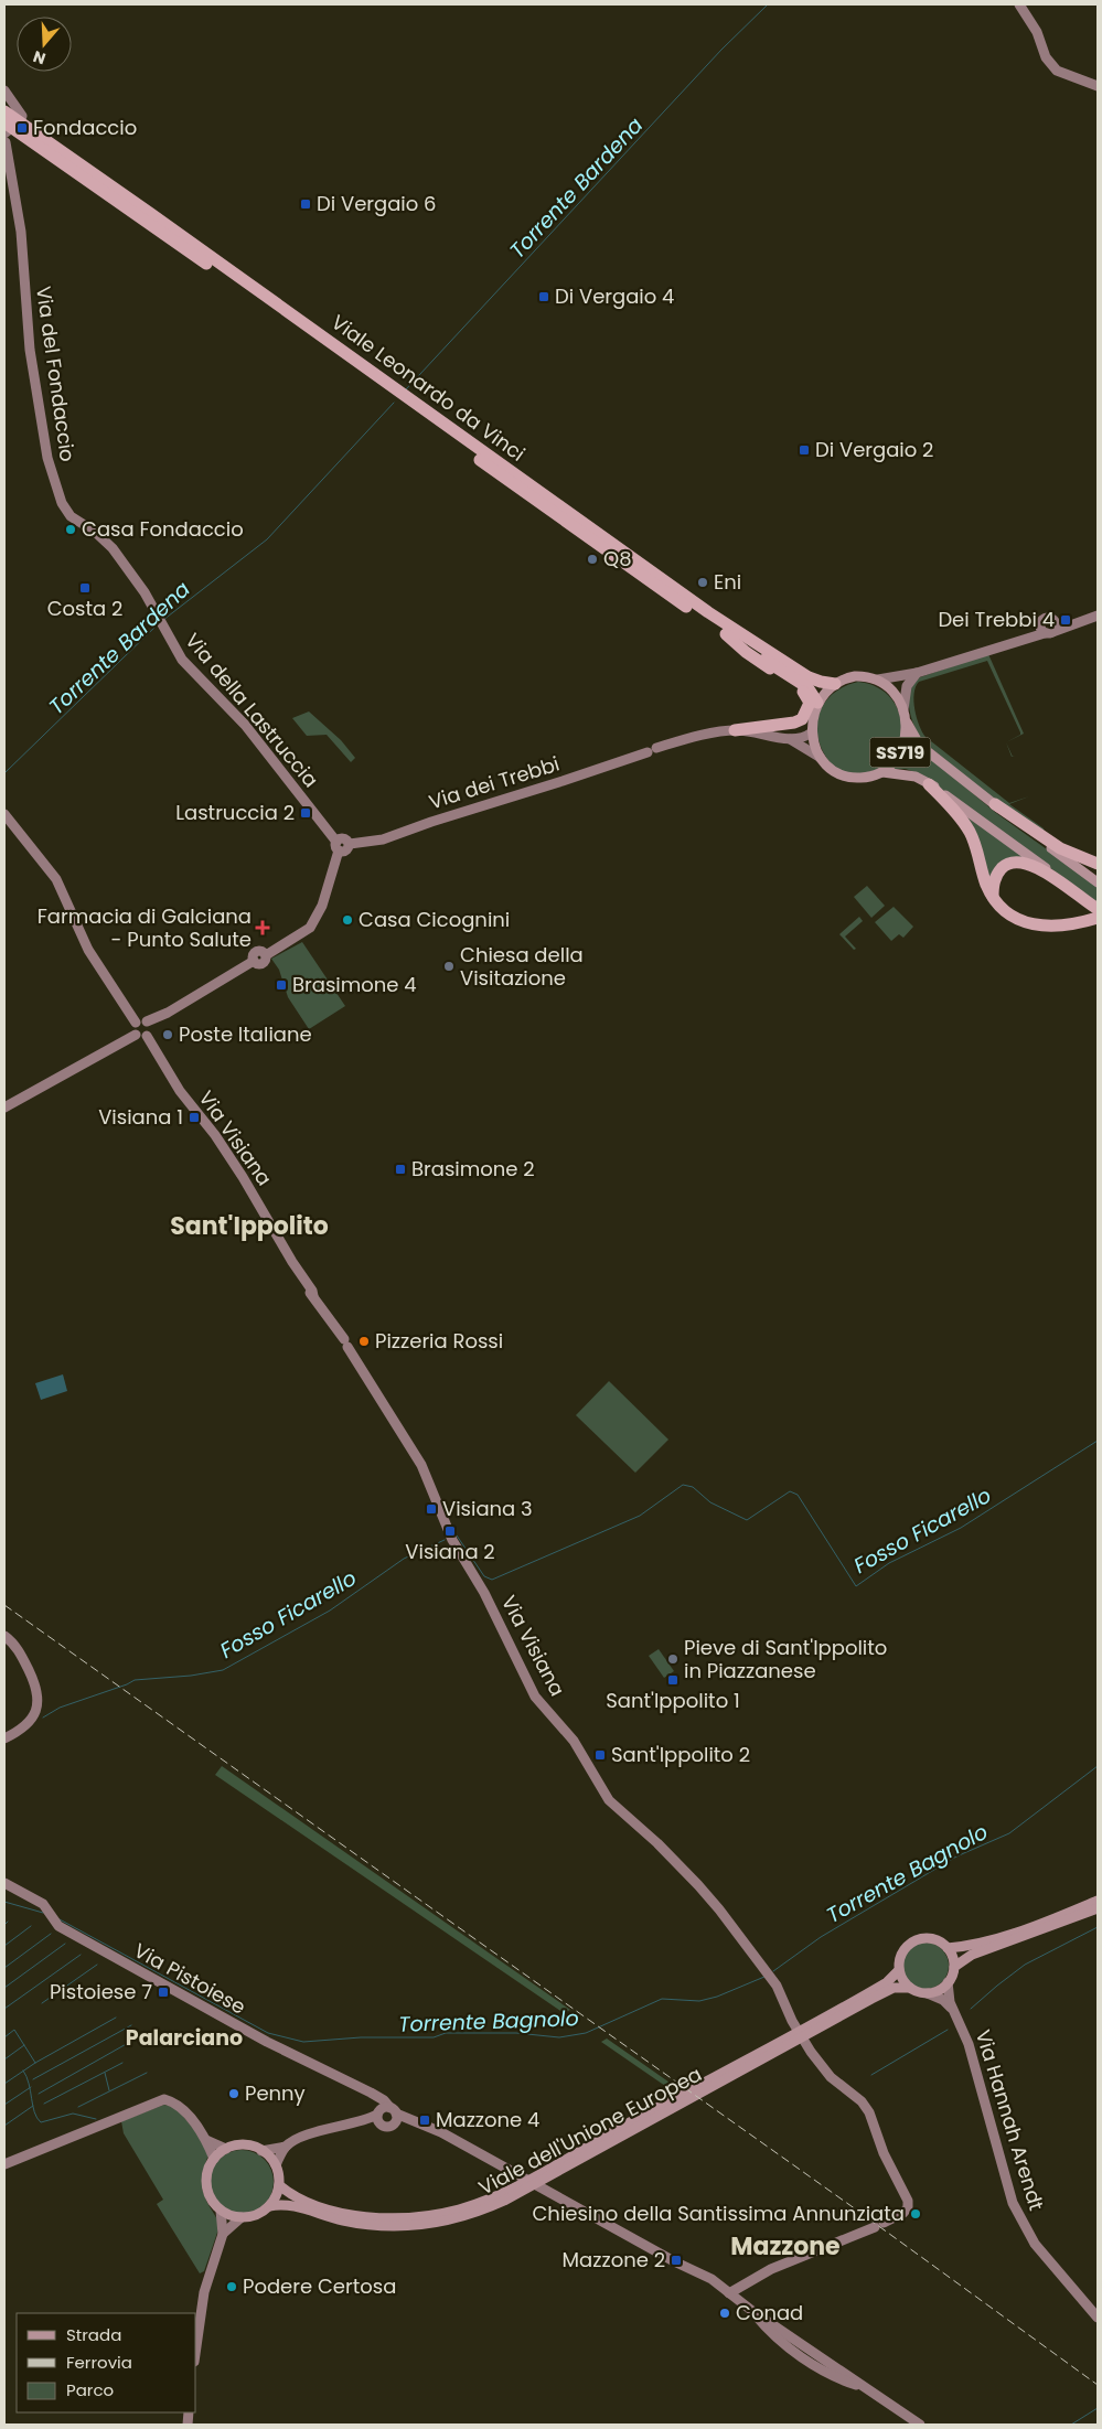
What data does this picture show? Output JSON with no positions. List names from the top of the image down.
{
  "streets": {
    "highway": ["Viale Leonardo da Vinci"],
    "main road": ["SS719", "Viale dell'Unione Europea"],
    "street": [
      "Via del Fondaccio",
      "Via della Lastruccia",
      "Via dei Trebbi",
      "Via Visiana",
      "Via Pistoiese",
      "Via Hannah Arendt"
    ]
  },
  "crossings": [
    ["Via del Fondaccio", "Viale Leonardo da Vinci"],
    ["Via del Fondaccio", "Via della Lastruccia"],
    ["Viale Leonardo da Vinci", "SS719"],
    ["Via della Lastruccia", "Via dei Trebbi"]
  ],
  "districts": ["Sant'Ippolito", "Palarciano", "Mazzone"],
  "water": ["Torrente Bardena", "Fosso Ficarello", "Torrente Bagnolo"],
  "places": {
    "transit": [
      "Fondaccio",
      "Di Vergaio 6",
      "Di Vergaio 4",
      "Di Vergaio 2",
      "Costa 2",
      "Dei Trebbi 4",
      "Lastruccia 2",
      "Brasimone 4",
      "Visiana 1",
      "Brasimone 2",
      "Visiana 3",
      "Visiana 2",
      "Sant'Ippolito 1",
      "Sant'Ippolito 2",
      "Pistoiese 7",
      "Mazzone 4",
      "Mazzone 2"
    ],
    "other": [
      "Casa Fondaccio",
      "Q8",
      "Eni",
      "Casa Cicognini",
      "Chiesa della Visitazione",
      "Poste Italiane",
      "Pizzeria Rossi",
      "Pieve di Sant'Ippolito in Piazzanese",
      "Penny",
      "Chiesino della Santissima Annunziata",
      "Podere Certosa",
      "Conad"
    ],
    "health": ["Farmacia di Galciana - Punto Salute"]
  },
  "legend": ["Strada", "Ferrovia", "Parco"],
  "north": "bottom"
}
